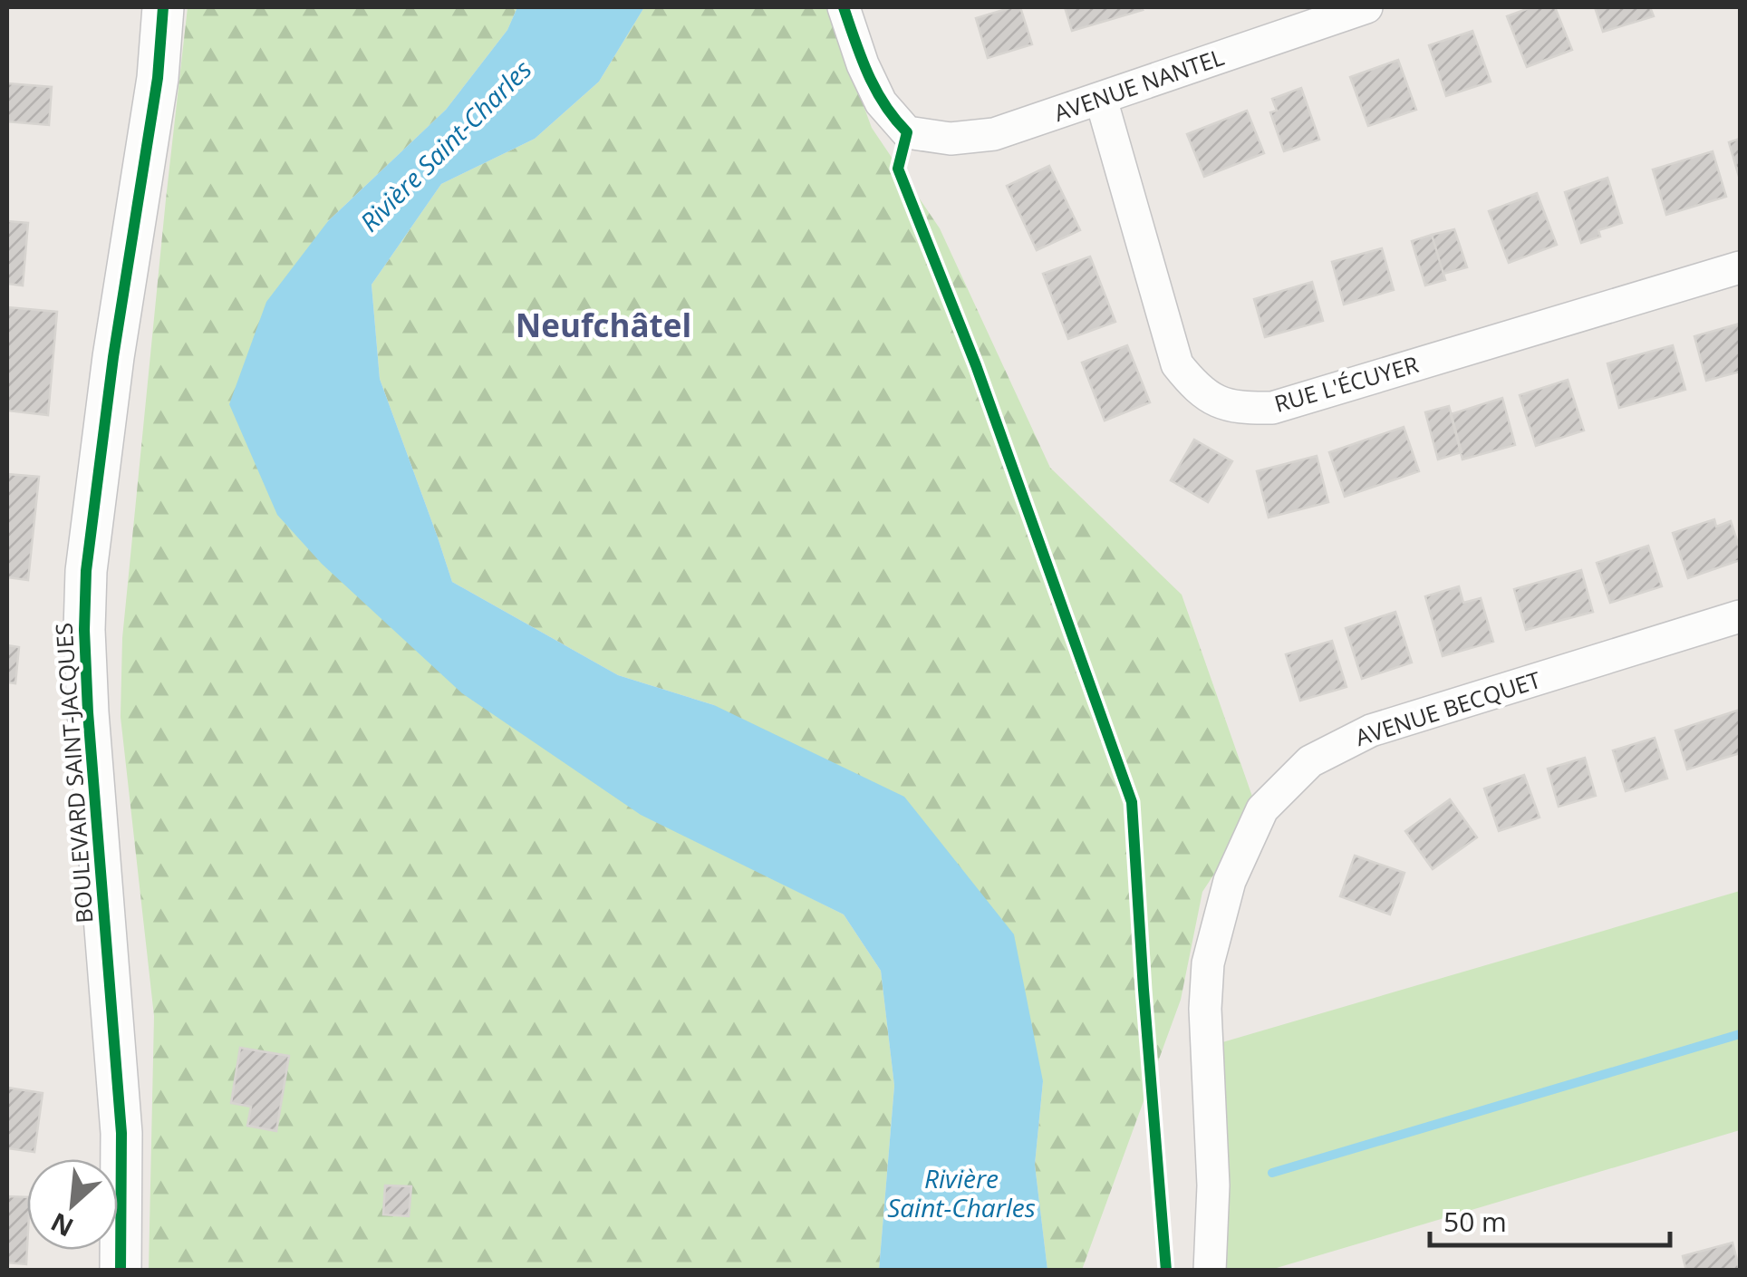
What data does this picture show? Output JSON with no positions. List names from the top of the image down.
{
  "streets": {
    "street": [
      "AVENUE NANTEL",
      "RUE L'ÉCUYER",
      "AVENUE BECQUET",
      "BOULEVARD SAINT-JACQUES"
    ]
  },
  "crossings": [
    ["AVENUE NANTEL", "RUE L'ÉCUYER"]
  ],
  "districts": ["Neufchâtel"],
  "water": ["Rivière Saint-Charles"],
  "scale_bar": "50 m",
  "north": "bottom left"
}
